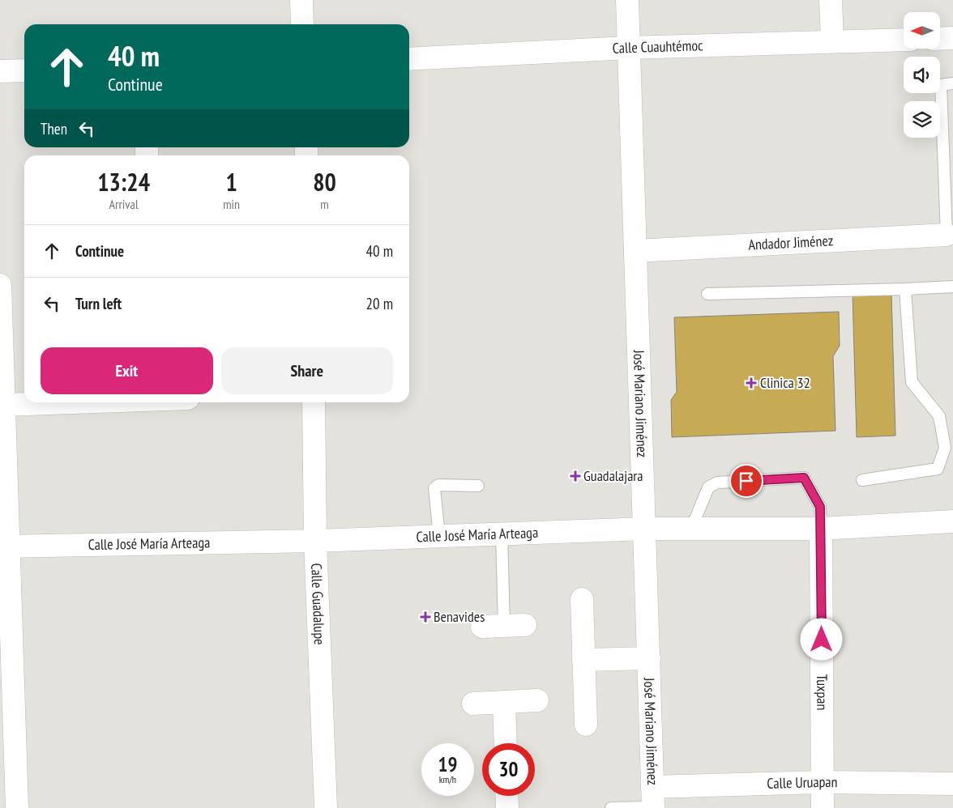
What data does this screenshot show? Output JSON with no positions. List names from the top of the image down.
{
  "streets": {
    "street": [
      "Calle Cuauhtémoc",
      "Andador Jiménez",
      "José Mariano Jiménez",
      "Calle José María Arteaga",
      "Calle Guadalupe",
      "Tuxpan",
      "Calle Uruapan"
    ]
  },
  "crossings": [
    ["Calle Cuauhtémoc", "José Mariano Jiménez"],
    ["Andador Jiménez", "José Mariano Jiménez"],
    ["José Mariano Jiménez", "Calle José María Arteaga"],
    ["José Mariano Jiménez", "Calle Uruapan"],
    ["Calle José María Arteaga", "Calle Guadalupe"],
    ["Calle José María Arteaga", "Tuxpan"],
    ["Tuxpan", "Calle Uruapan"]
  ],
  "places": {
    "health": ["Clinica 32", "Guadalajara", "Benavides"]
  },
  "north": "left",
  "page": {
    "turn": ["40 m", "Continue"],
    "then": "Then",
    "eta": [
      "13:24",
      "Arrival",
      "1",
      "min",
      "80",
      "m"
    ],
    "list": [
      {
        "name": "Continue",
        "value": "40 m"
      },
      {
        "name": "Turn left",
        "value": "20 m"
      }
    ],
    "buttons": ["Exit", "Share"],
    "speed": "19 km/h",
    "limit": "30"
  }
}
